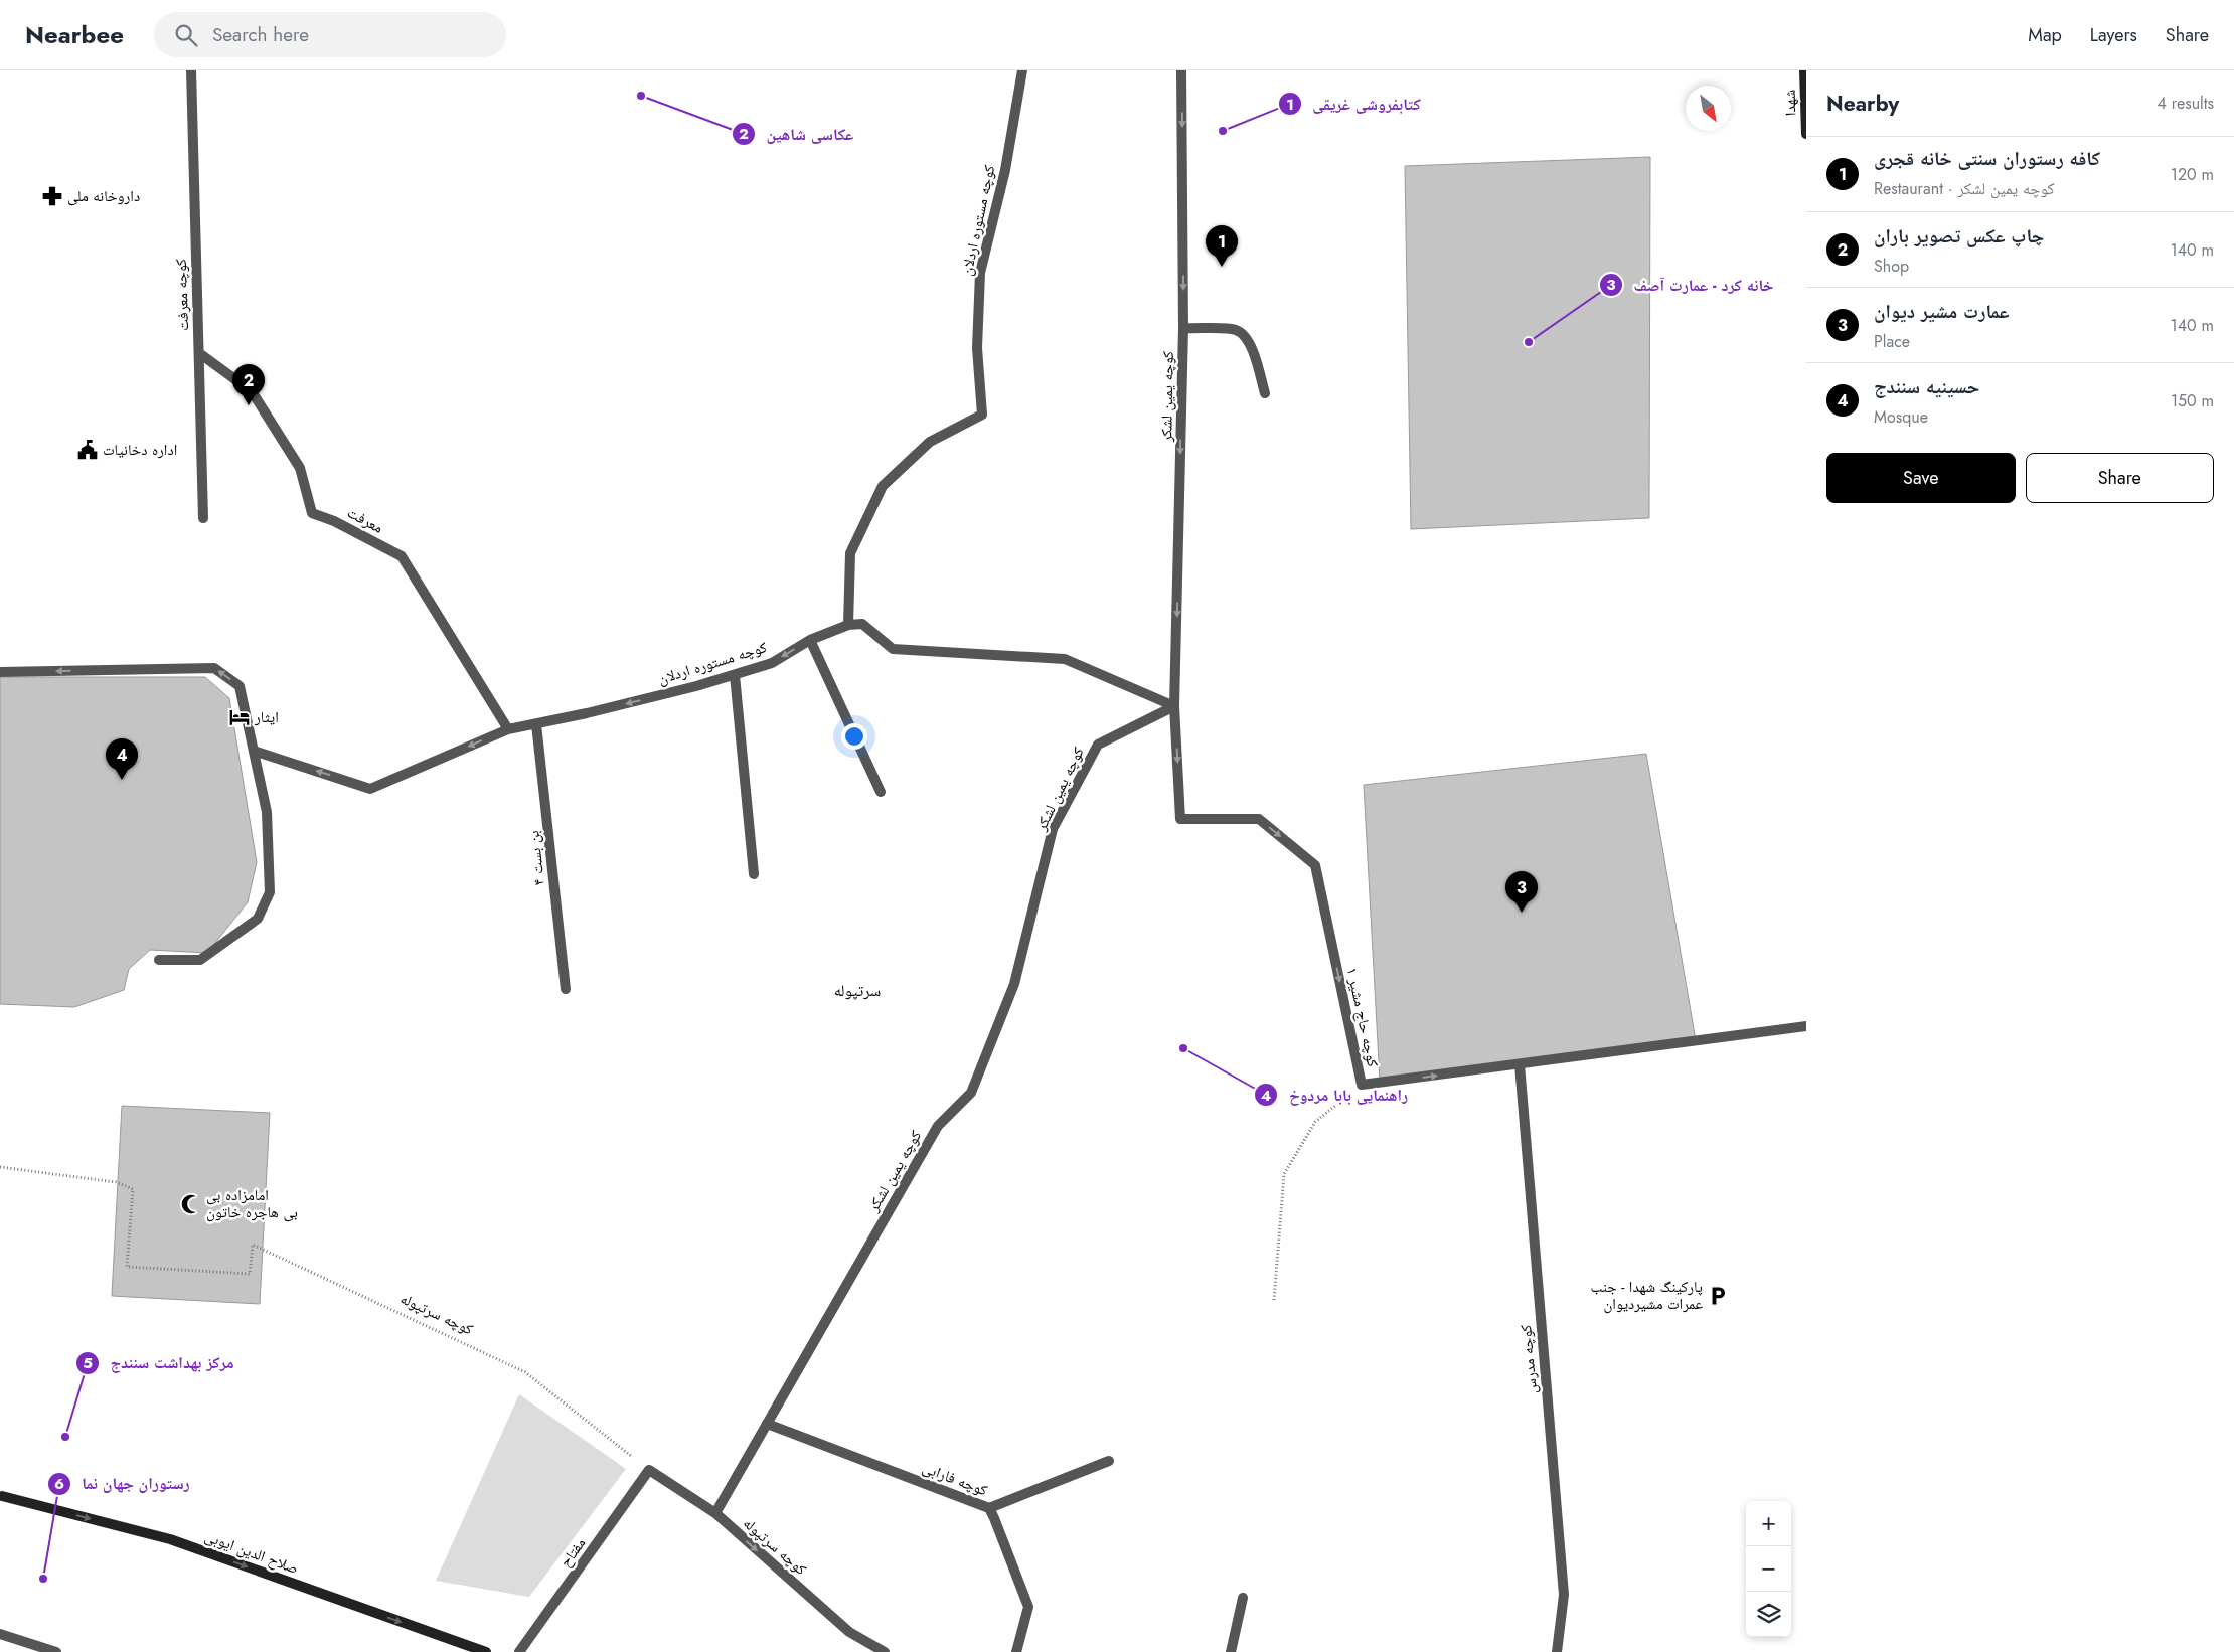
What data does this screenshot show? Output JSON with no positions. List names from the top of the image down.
{
  "streets": {
    "main road": ["شهدا", "صلاح الدین ایوبی"],
    "street": [
      "کوچه مستوره اردلان",
      "کوچه معرفت",
      "کوچه یمین لشکر",
      "معرفت",
      "بن بست ۴",
      "کوچه حاج مشیر ۱",
      "کوچه سرتپوله",
      "کوچه مدرس",
      "کوچه فارابی",
      "مفتاح"
    ]
  },
  "crossings": [
    ["کوچه مستوره اردلان", "معرفت"],
    ["کوچه مستوره اردلان", "بن بست ۴"],
    ["کوچه معرفت", "معرفت"],
    ["کوچه یمین لشکر", "کوچه حاج مشیر ۱"],
    ["کوچه یمین لشکر", "کوچه سرتپوله"],
    ["کوچه یمین لشکر", "کوچه فارابی"],
    ["کوچه حاج مشیر ۱", "کوچه مدرس"],
    ["کوچه سرتپوله", "مفتاح"]
  ],
  "one_way": ["کوچه مستوره اردلان", "کوچه یمین لشکر", "صلاح الدین ایوبی"],
  "districts": ["سرتپوله"],
  "places": {
    "other": [
      "عکاسی شاهین",
      "کتابفروشی غریقی",
      "خانه کرد - عمارت آصف",
      "راهنمایی بابا مردوخ",
      "مرکز بهداشت سنندج",
      "رستوران جهان نما"
    ],
    "pharmacy": ["داروخانه ملی"],
    "public building": ["اداره دخانیات"],
    "hotel": ["ایثار"],
    "mosque": ["امامزاده بی بی هاجره خاتون"],
    "parking": ["پارکینگ شهدا - جنب عمرات مشیردیوان"]
  },
  "north": "bottom right",
  "page": {
    "header": "Nearbee",
    "search": "Search here",
    "nav": ["Map", "Layers", "Share"],
    "heading": ["Nearby", "4 results"],
    "list": [
      {
        "mark": "1",
        "name": "کافه رستوران سنتی خانه قجری",
        "note": "Restaurant · کوچه یمین لشکر",
        "value": "120 m"
      },
      {
        "mark": "2",
        "name": "چاپ عکس تصویر باران",
        "note": "Shop",
        "value": "140 m"
      },
      {
        "mark": "3",
        "name": "عمارت مشیر دیوان",
        "note": "Place",
        "value": "140 m"
      },
      {
        "mark": "4",
        "name": "حسینیه سنندج",
        "note": "Mosque",
        "value": "150 m"
      }
    ],
    "pins": [
      "1",
      "2",
      "4",
      "3"
    ],
    "buttons": ["Save", "Share"],
    "map_buttons": ["+", "−"]
  }
}
